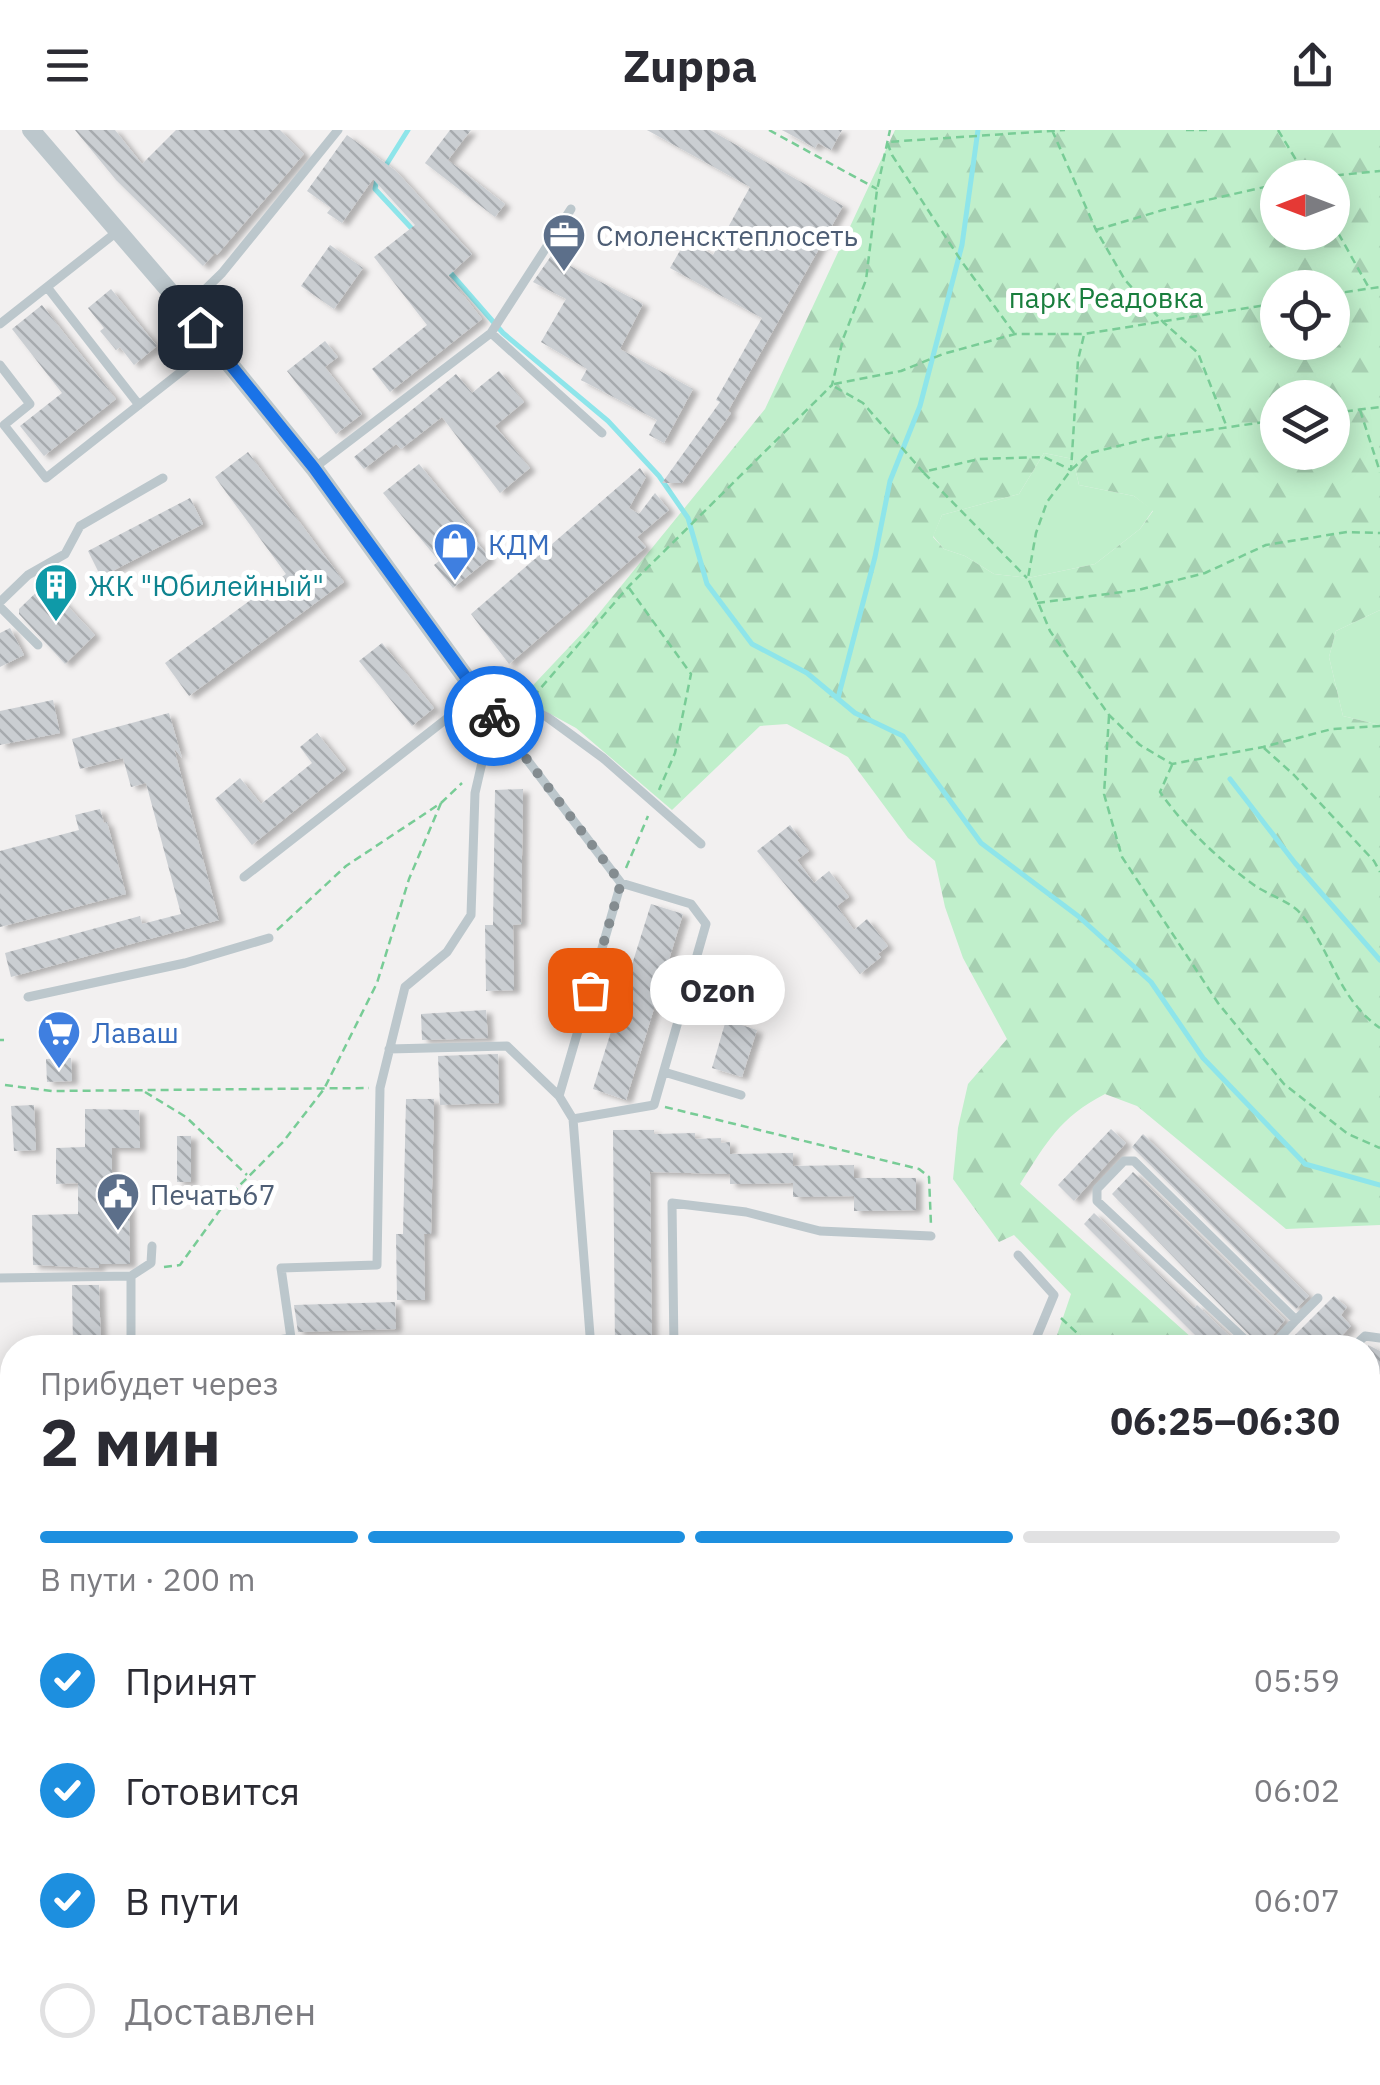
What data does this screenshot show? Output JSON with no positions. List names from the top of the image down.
{
  "parks": ["парк Реадовка"],
  "places": {
    "office": ["Смоленсктеплосеть"],
    "shop": ["КДМ"],
    "building": ["ЖК \"Юбилейный\""],
    "other": ["Ozon"],
    "supermarket": ["Лаваш"],
    "public building": ["Печать67"]
  },
  "north": "left",
  "page": {
    "header": "Zuppa",
    "bubble": "Ozon",
    "heading": ["2 мин", "Прибудет через", "06:25–06:30"],
    "bar": "В пути · 200 m",
    "list": [
      ["Принят", "05:59"],
      ["Готовится", "06:02"],
      ["В пути", "06:07"],
      "Доставлен"
    ]
  }
}
